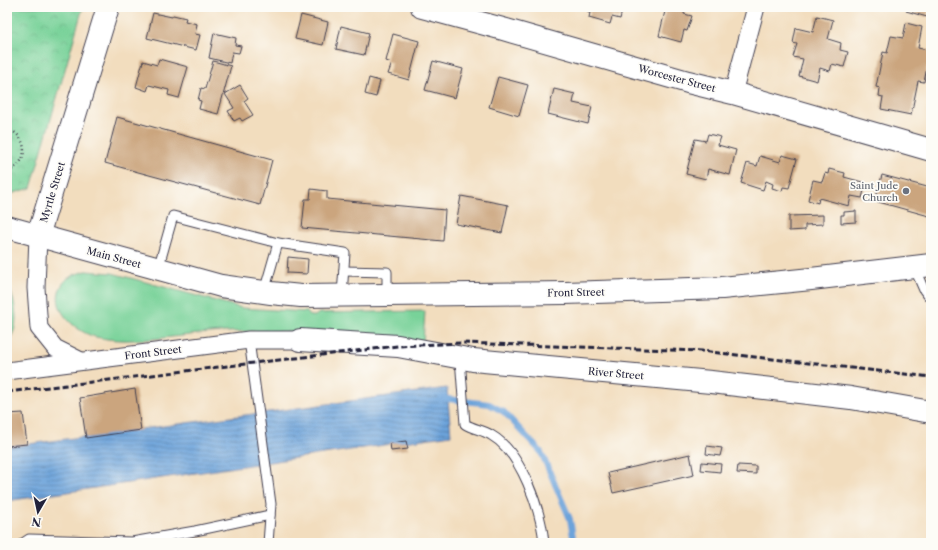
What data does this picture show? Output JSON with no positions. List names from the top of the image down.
{
  "streets": {
    "main road": [
      "Worcester Street",
      "Myrtle Street",
      "Main Street",
      "Front Street",
      "River Street"
    ]
  },
  "crossings": [
    ["Myrtle Street", "Main Street"],
    ["Myrtle Street", "Front Street"],
    ["Main Street", "Front Street"],
    ["Front Street", "River Street"]
  ],
  "places": ["Saint Jude Church"],
  "north": "bottom"
}
